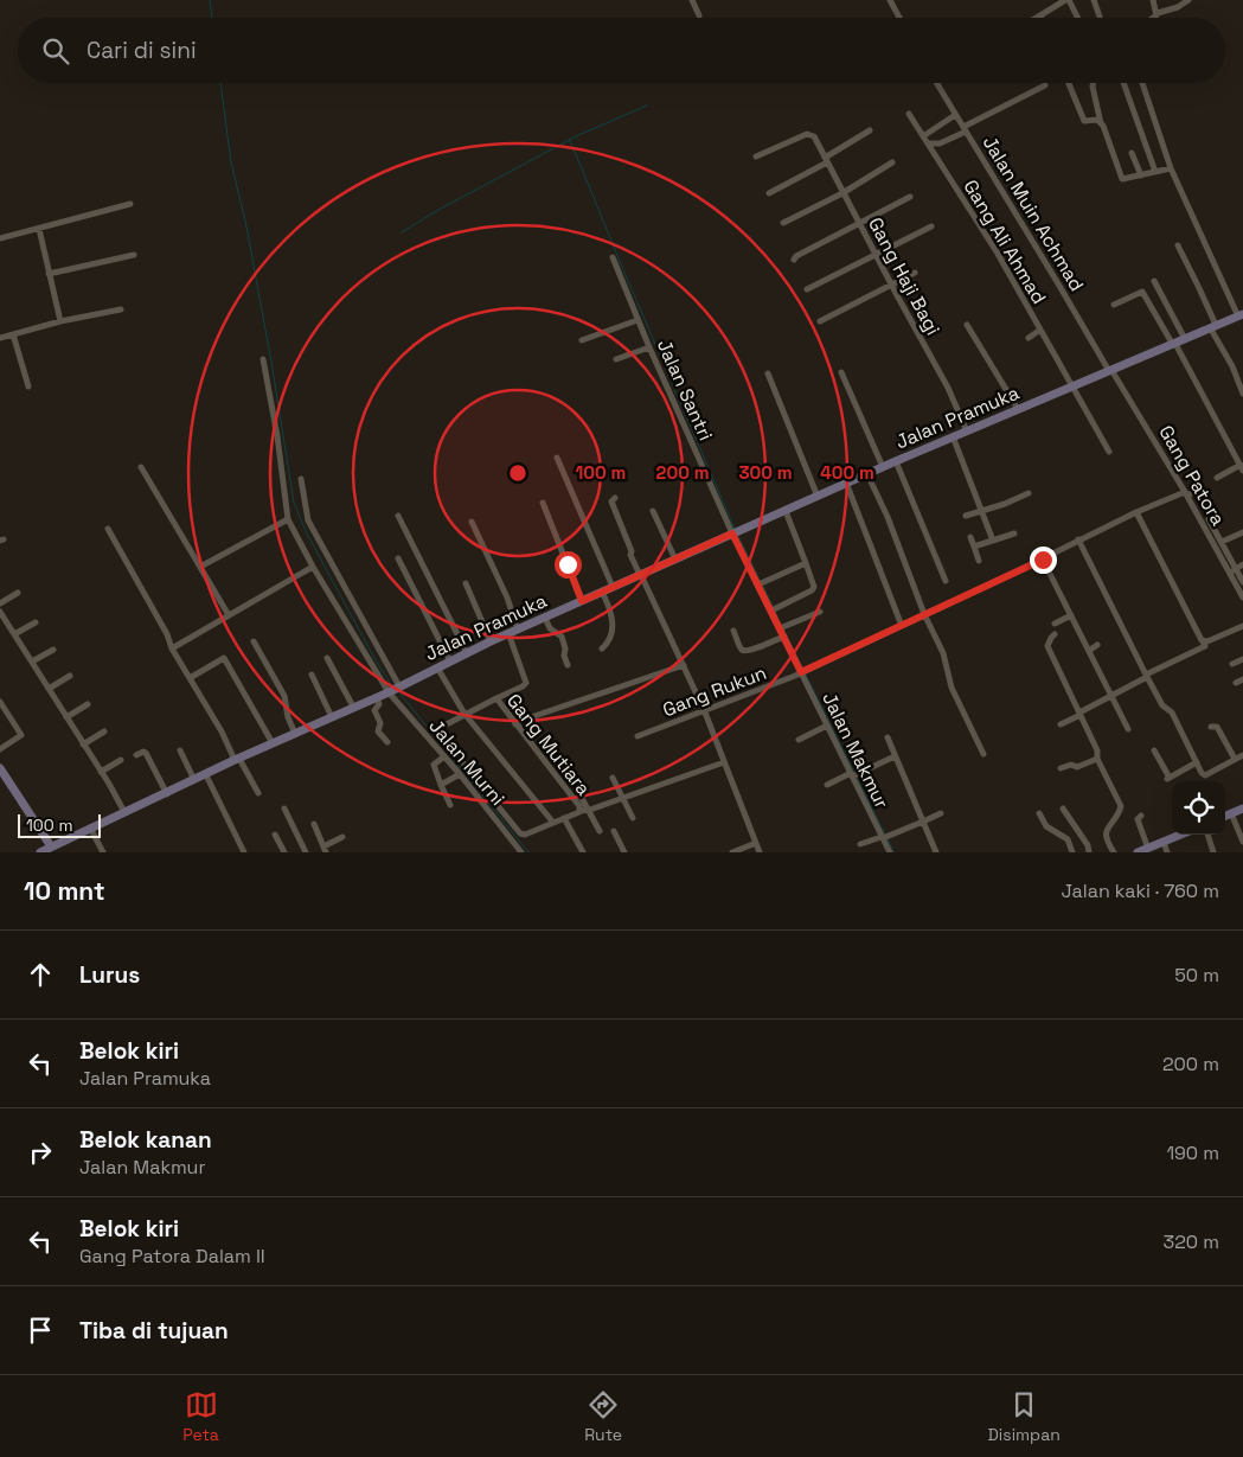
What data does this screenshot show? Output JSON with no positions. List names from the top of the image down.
{
  "streets": {
    "street": [
      "Jalan Muin Achmad",
      "Gang Ali Ahmad",
      "Gang Haji Bagi",
      "Jalan Santri",
      "Jalan Pramuka",
      "Gang Patora",
      "Gang Rukun",
      "Gang Mutiara",
      "Jalan Makmur",
      "Jalan Murni"
    ]
  },
  "crossings": [
    ["Jalan Muin Achmad", "Jalan Pramuka"],
    ["Jalan Muin Achmad", "Gang Patora"],
    ["Gang Ali Ahmad", "Jalan Pramuka"],
    ["Gang Haji Bagi", "Jalan Pramuka"],
    ["Jalan Santri", "Jalan Pramuka"],
    ["Jalan Santri", "Jalan Makmur"],
    ["Jalan Pramuka", "Gang Patora"],
    ["Jalan Pramuka", "Jalan Makmur"],
    ["Jalan Pramuka", "Jalan Murni"],
    ["Gang Patora", "Gang Rukun"],
    ["Gang Rukun", "Jalan Makmur"],
    ["Gang Mutiara", "Jalan Murni"]
  ],
  "scale_bar": "100 m",
  "page": {
    "search": "Cari di sini",
    "scale": "100 m",
    "heading": ["10 mnt", "Jalan kaki · 760 m"],
    "list": [
      ["Lurus", "50 m"],
      ["Belok kiri", "Jalan Pramuka", "200 m"],
      ["Belok kanan", "Jalan Makmur", "190 m"],
      ["Belok kiri", "Gang Patora Dalam II", "320 m"],
      "Tiba di tujuan"
    ],
    "nav": ["Peta", "Rute", "Disimpan"]
  },
  "rings": [
    "100 m",
    "200 m",
    "300 m",
    "400 m"
  ]
}
